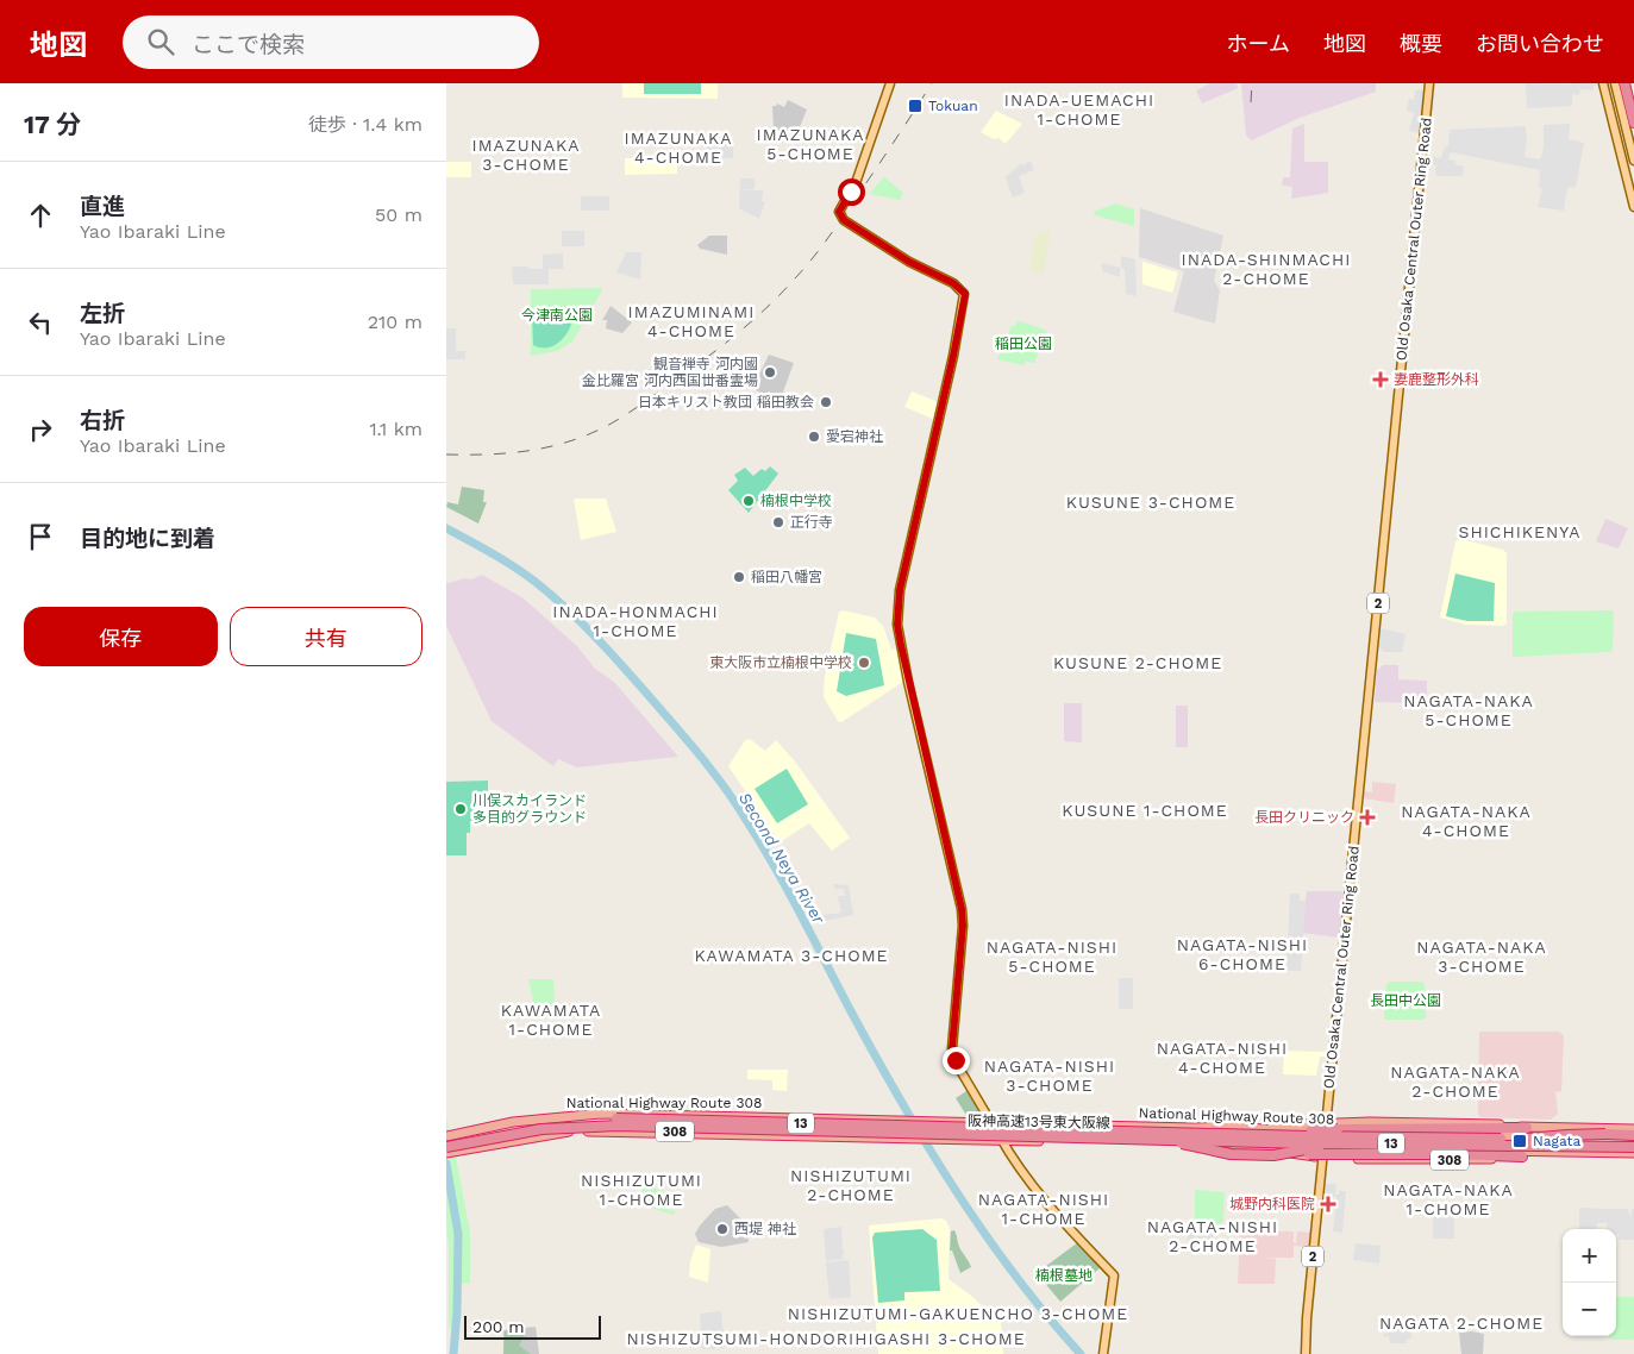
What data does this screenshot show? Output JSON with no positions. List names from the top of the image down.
{
  "streets": {
    "highway": [
      "National Highway Route 308",
      "阪神高速13号東大阪線",
      "13",
      "308"
    ],
    "main road": ["Old Osaka Central Outer Ring Road", "2"]
  },
  "crossings": [
    ["Old Osaka Central Outer Ring Road", "National Highway Route 308"],
    ["Old Osaka Central Outer Ring Road", "308"],
    ["National Highway Route 308", "阪神高速13号東大阪線"],
    ["National Highway Route 308", "308"],
    ["阪神高速13号東大阪線", "308"]
  ],
  "districts": [
    "INADA-UEMACHI 1-CHOME",
    "IMAZUNAKA 5-CHOME",
    "IMAZUNAKA 4-CHOME",
    "IMAZUNAKA 3-CHOME",
    "INADA-SHINMACHI 2-CHOME",
    "IMAZUMINAMI 4-CHOME",
    "KUSUNE 3-CHOME",
    "SHICHIKENYA",
    "INADA-HONMACHI 1-CHOME",
    "KUSUNE 2-CHOME",
    "NAGATA-NAKA 5-CHOME",
    "KUSUNE 1-CHOME",
    "NAGATA-NAKA 4-CHOME",
    "NAGATA-NISHI 6-CHOME",
    "NAGATA-NISHI 5-CHOME",
    "NAGATA-NAKA 3-CHOME",
    "KAWAMATA 3-CHOME",
    "KAWAMATA 1-CHOME",
    "NAGATA-NISHI 4-CHOME",
    "NAGATA-NISHI 3-CHOME",
    "NAGATA-NAKA 2-CHOME",
    "NISHIZUTUMI 2-CHOME",
    "NISHIZUTUMI 1-CHOME",
    "NAGATA-NAKA 1-CHOME",
    "NAGATA-NISHI 1-CHOME",
    "NAGATA-NISHI 2-CHOME",
    "NISHIZUTUMI-GAKUENCHO 3-CHOME",
    "NAGATA 2-CHOME",
    "NISHIZUTSUMI-HONDORIHIGASHI 3-CHOME"
  ],
  "water": ["Second Neya River"],
  "parks": [
    "今津南公園",
    "稲田公園",
    "長田中公園",
    "楠根墓地"
  ],
  "places": {
    "transit": ["Tokuan", "Nagata"],
    "other": [
      "観音禅寺 河内國 金比羅宮 河内西国丗番霊場",
      "日本キリスト教団 稲田教会",
      "愛宕神社",
      "楠根中学校",
      "正行寺",
      "稲田八幡宮",
      "東大阪市立楠根中学校",
      "川俣スカイランド 多目的グラウンド",
      "西堤 神社"
    ],
    "health": ["妻鹿整形外科", "長田クリニック", "城野内科医院"]
  },
  "scale_bar": "200 m",
  "page": {
    "header": "地図",
    "search": "ここで検索",
    "nav": [
      "ホーム",
      "地図",
      "概要",
      "お問い合わせ"
    ],
    "heading": ["17 分", "徒歩 · 1.4 km"],
    "list": [
      ["直進", "Yao Ibaraki Line", "50 m"],
      ["左折", "Yao Ibaraki Line", "210 m"],
      ["右折", "Yao Ibaraki Line", "1.1 km"],
      "目的地に到着"
    ],
    "buttons": ["保存", "共有"],
    "map_buttons": ["+", "−"],
    "scale": "200 m"
  }
}
